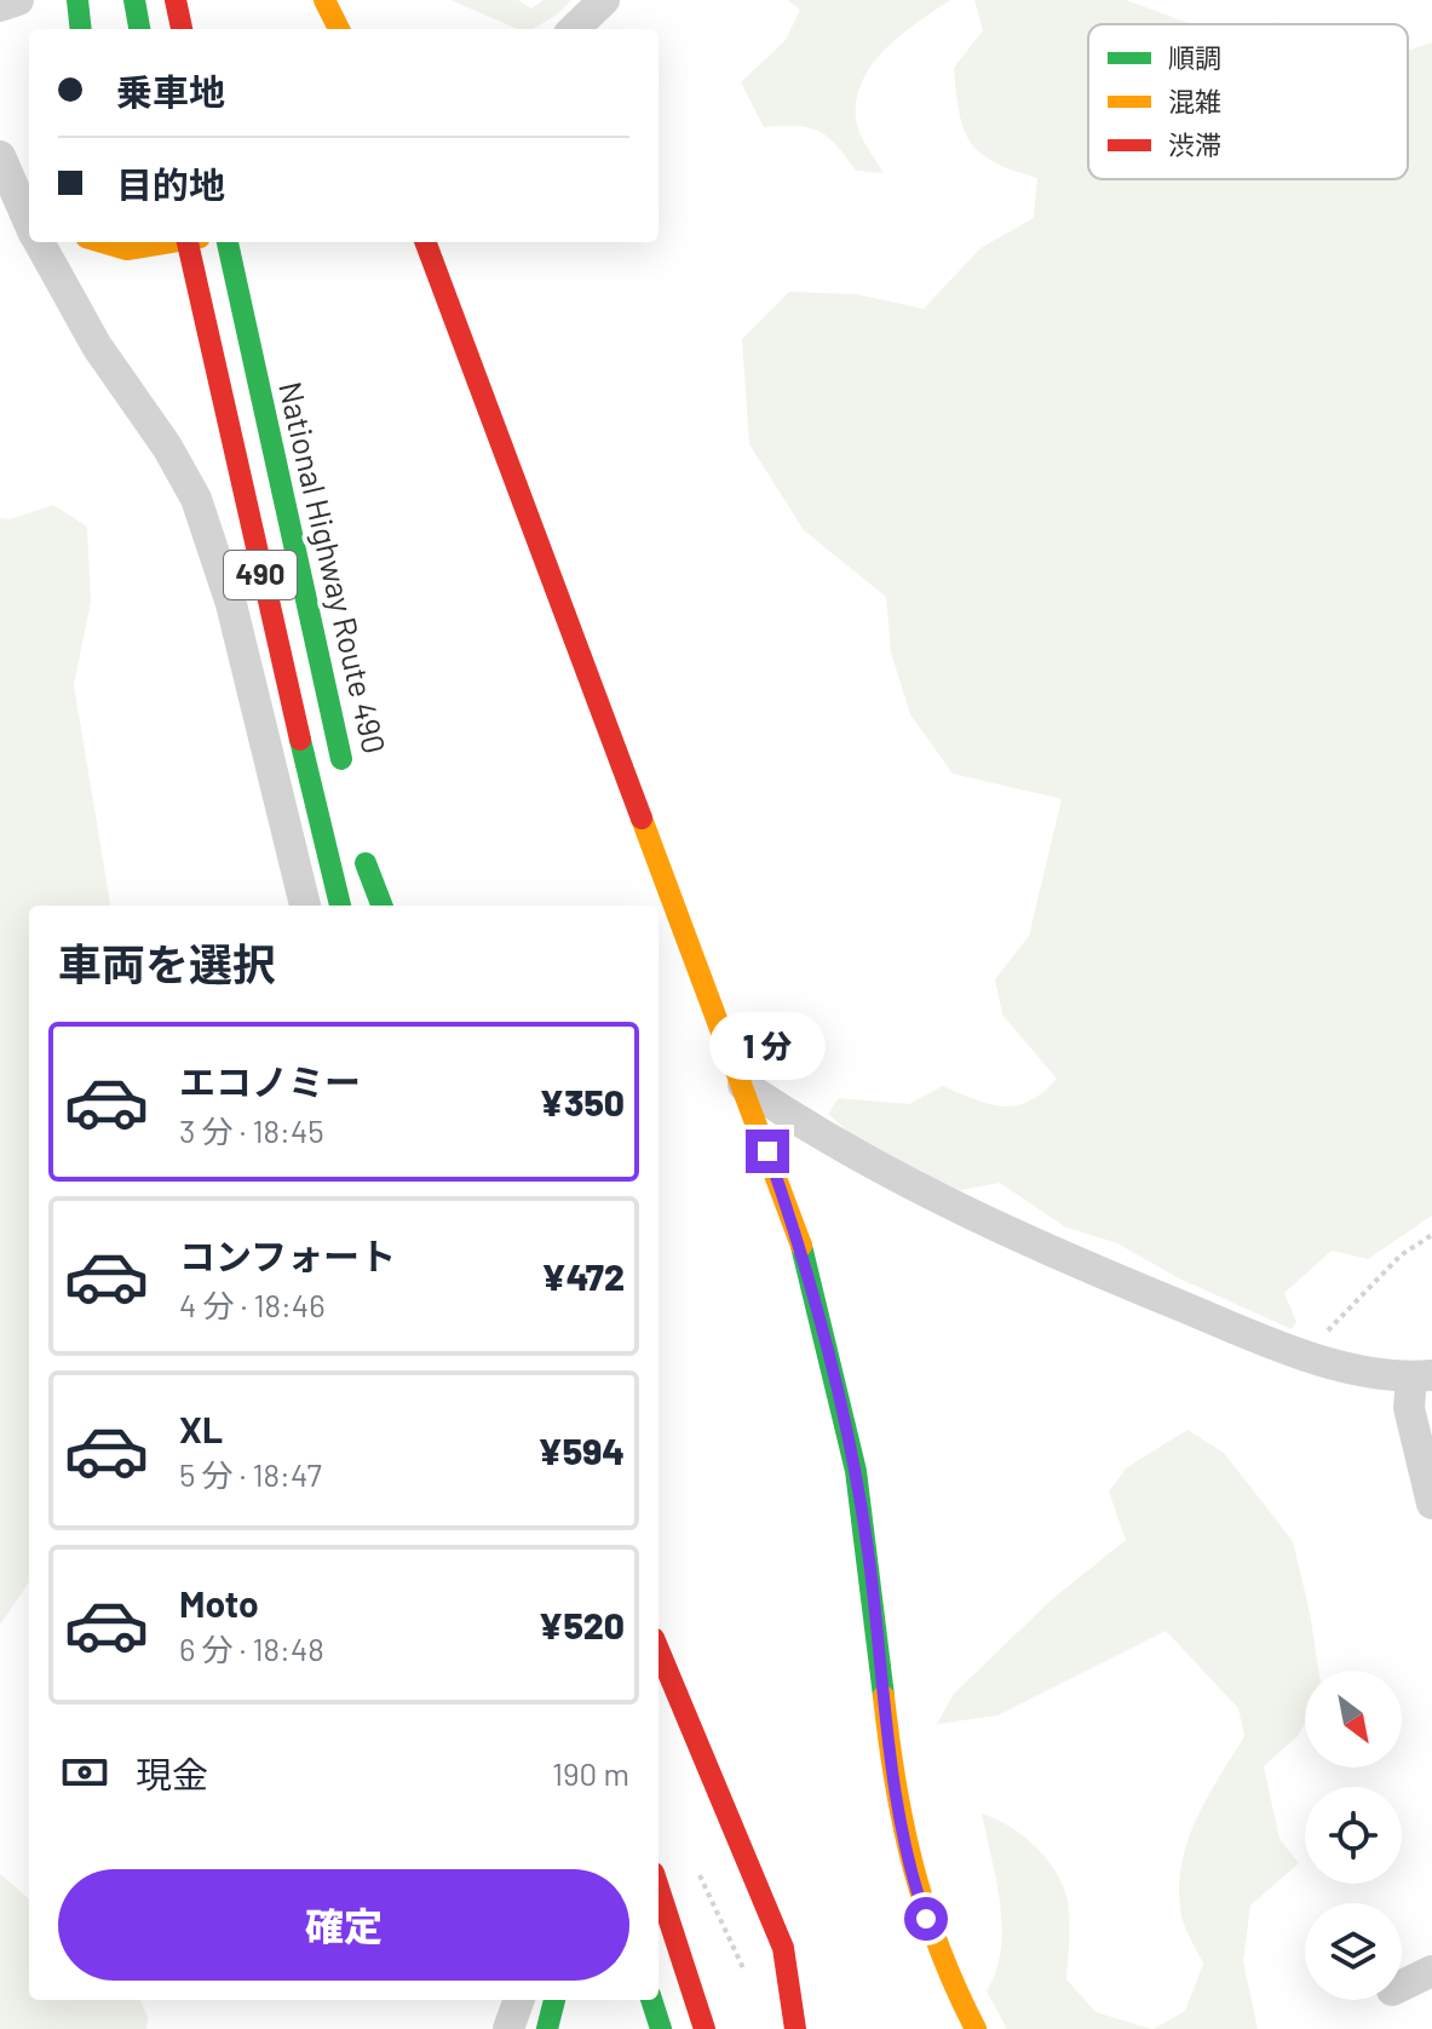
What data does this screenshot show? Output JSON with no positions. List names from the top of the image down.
{
  "streets": {
    "main road": ["National Highway Route 490", "490"]
  },
  "legend": ["順調", "混雑", "渋滞"],
  "north": "bottom right",
  "page": {
    "banner": ["乗車地", "目的地"],
    "heading": "車両を選択",
    "bubble": "1 分",
    "list": [
      {
        "name": "エコノミー",
        "note": "3 分 · 18:45",
        "value": "¥350"
      },
      {
        "name": "コンフォート",
        "note": "4 分 · 18:46",
        "value": "¥472"
      },
      {
        "name": "XL",
        "note": "5 分 · 18:47",
        "value": "¥594"
      },
      {
        "name": "Moto",
        "note": "6 分 · 18:48",
        "value": "¥520"
      }
    ],
    "pay": ["現金", "190 m"],
    "buttons": "確定"
  }
}
